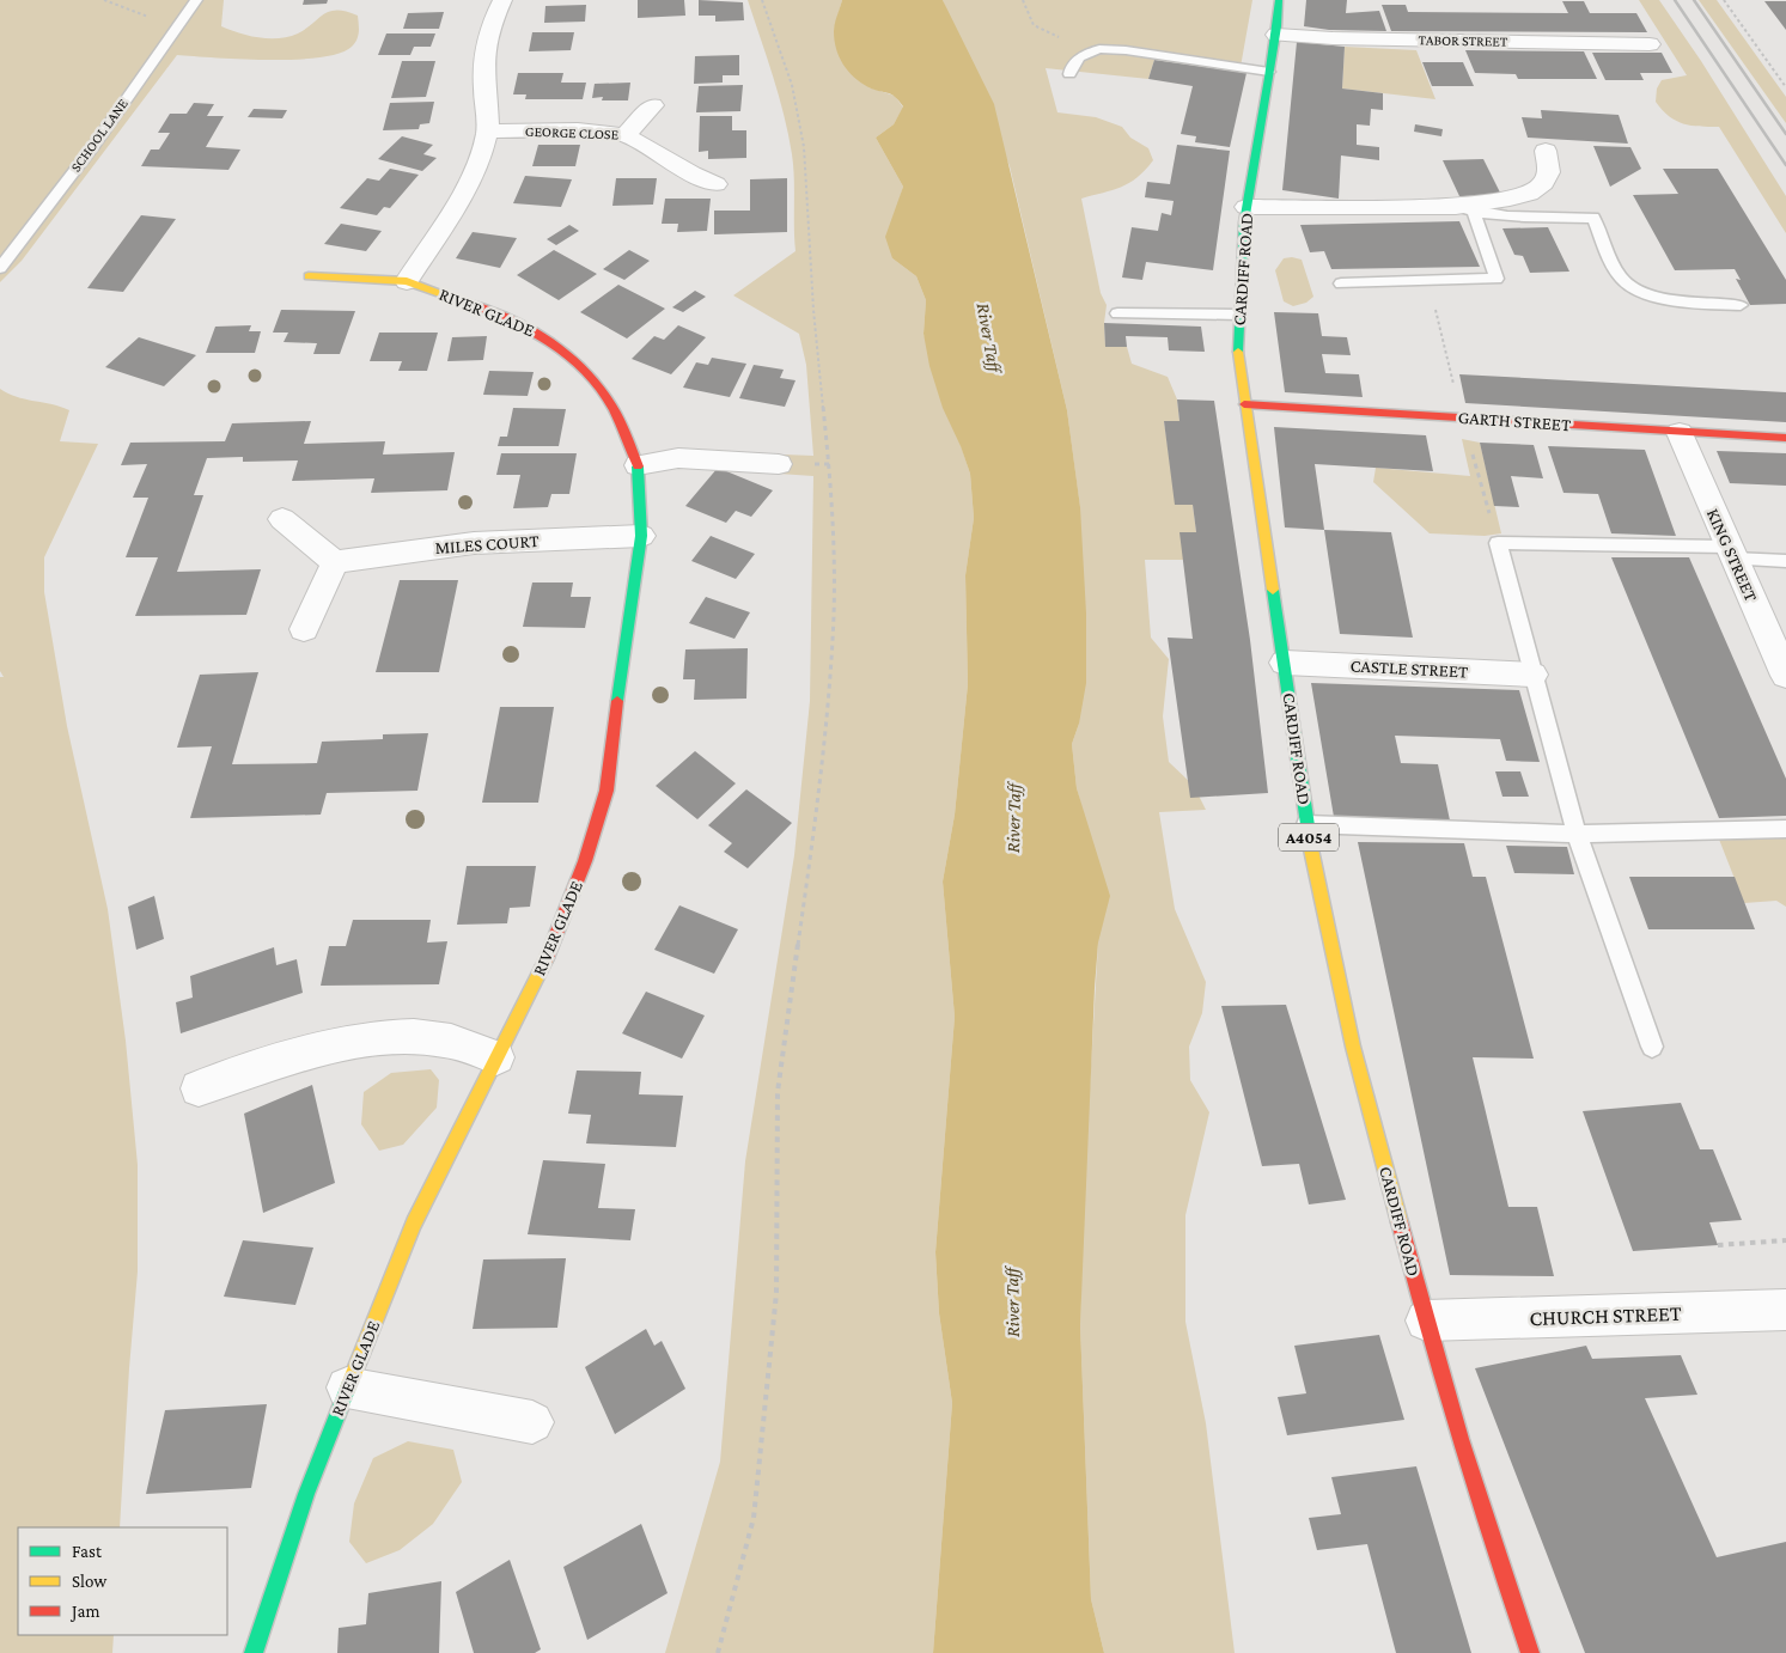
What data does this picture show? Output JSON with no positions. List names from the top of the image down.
{
  "streets": {
    "street": [
      "TABOR STREET",
      "GEORGE CLOSE",
      "CARDIFF ROAD",
      "RIVER GLADE",
      "GARTH STREET",
      "MILES COURT",
      "KING STREET",
      "CASTLE STREET",
      "A4054",
      "CHURCH STREET"
    ],
    "lane": ["SCHOOL LANE"]
  },
  "crossings": [
    ["TABOR STREET", "CARDIFF ROAD"],
    ["CARDIFF ROAD", "GARTH STREET"],
    ["CARDIFF ROAD", "CASTLE STREET"],
    ["CARDIFF ROAD", "CHURCH STREET"],
    ["RIVER GLADE", "MILES COURT"],
    ["GARTH STREET", "KING STREET"]
  ],
  "water": ["River Taff"],
  "legend": ["Fast", "Slow", "Jam"]
}
